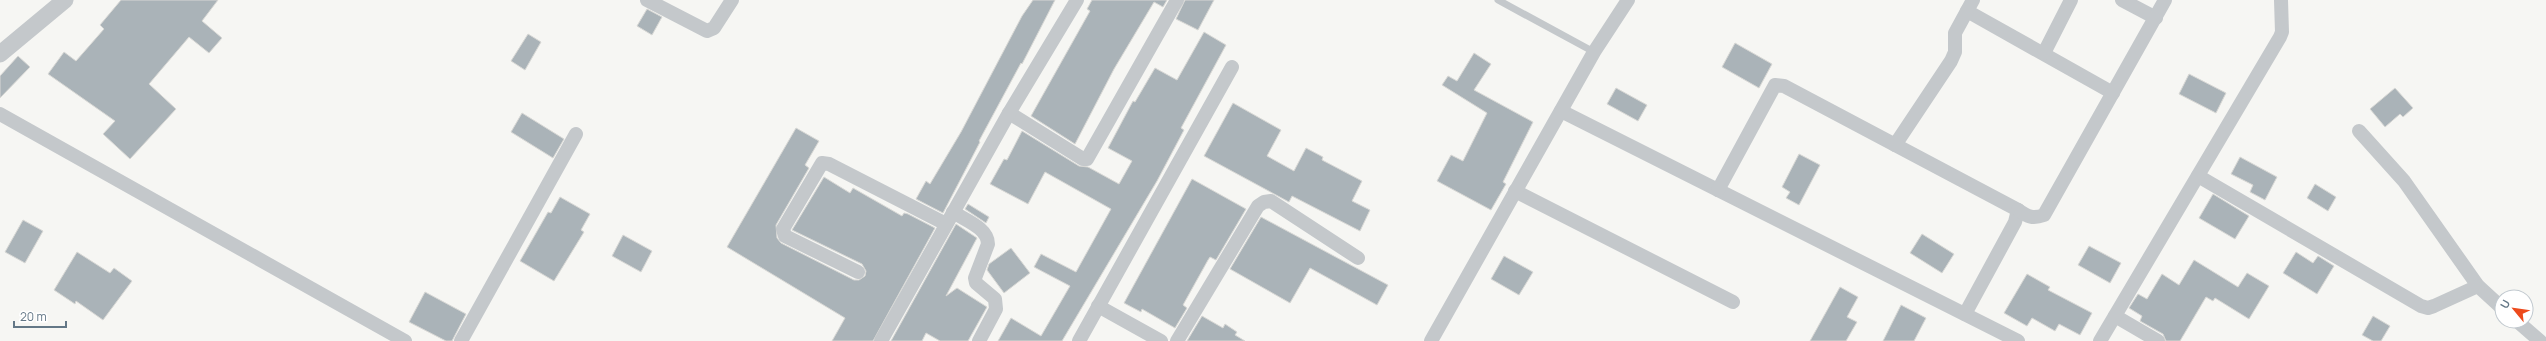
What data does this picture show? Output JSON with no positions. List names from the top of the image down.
{
  "scale_bar": "20 m",
  "north": "top left"
}
